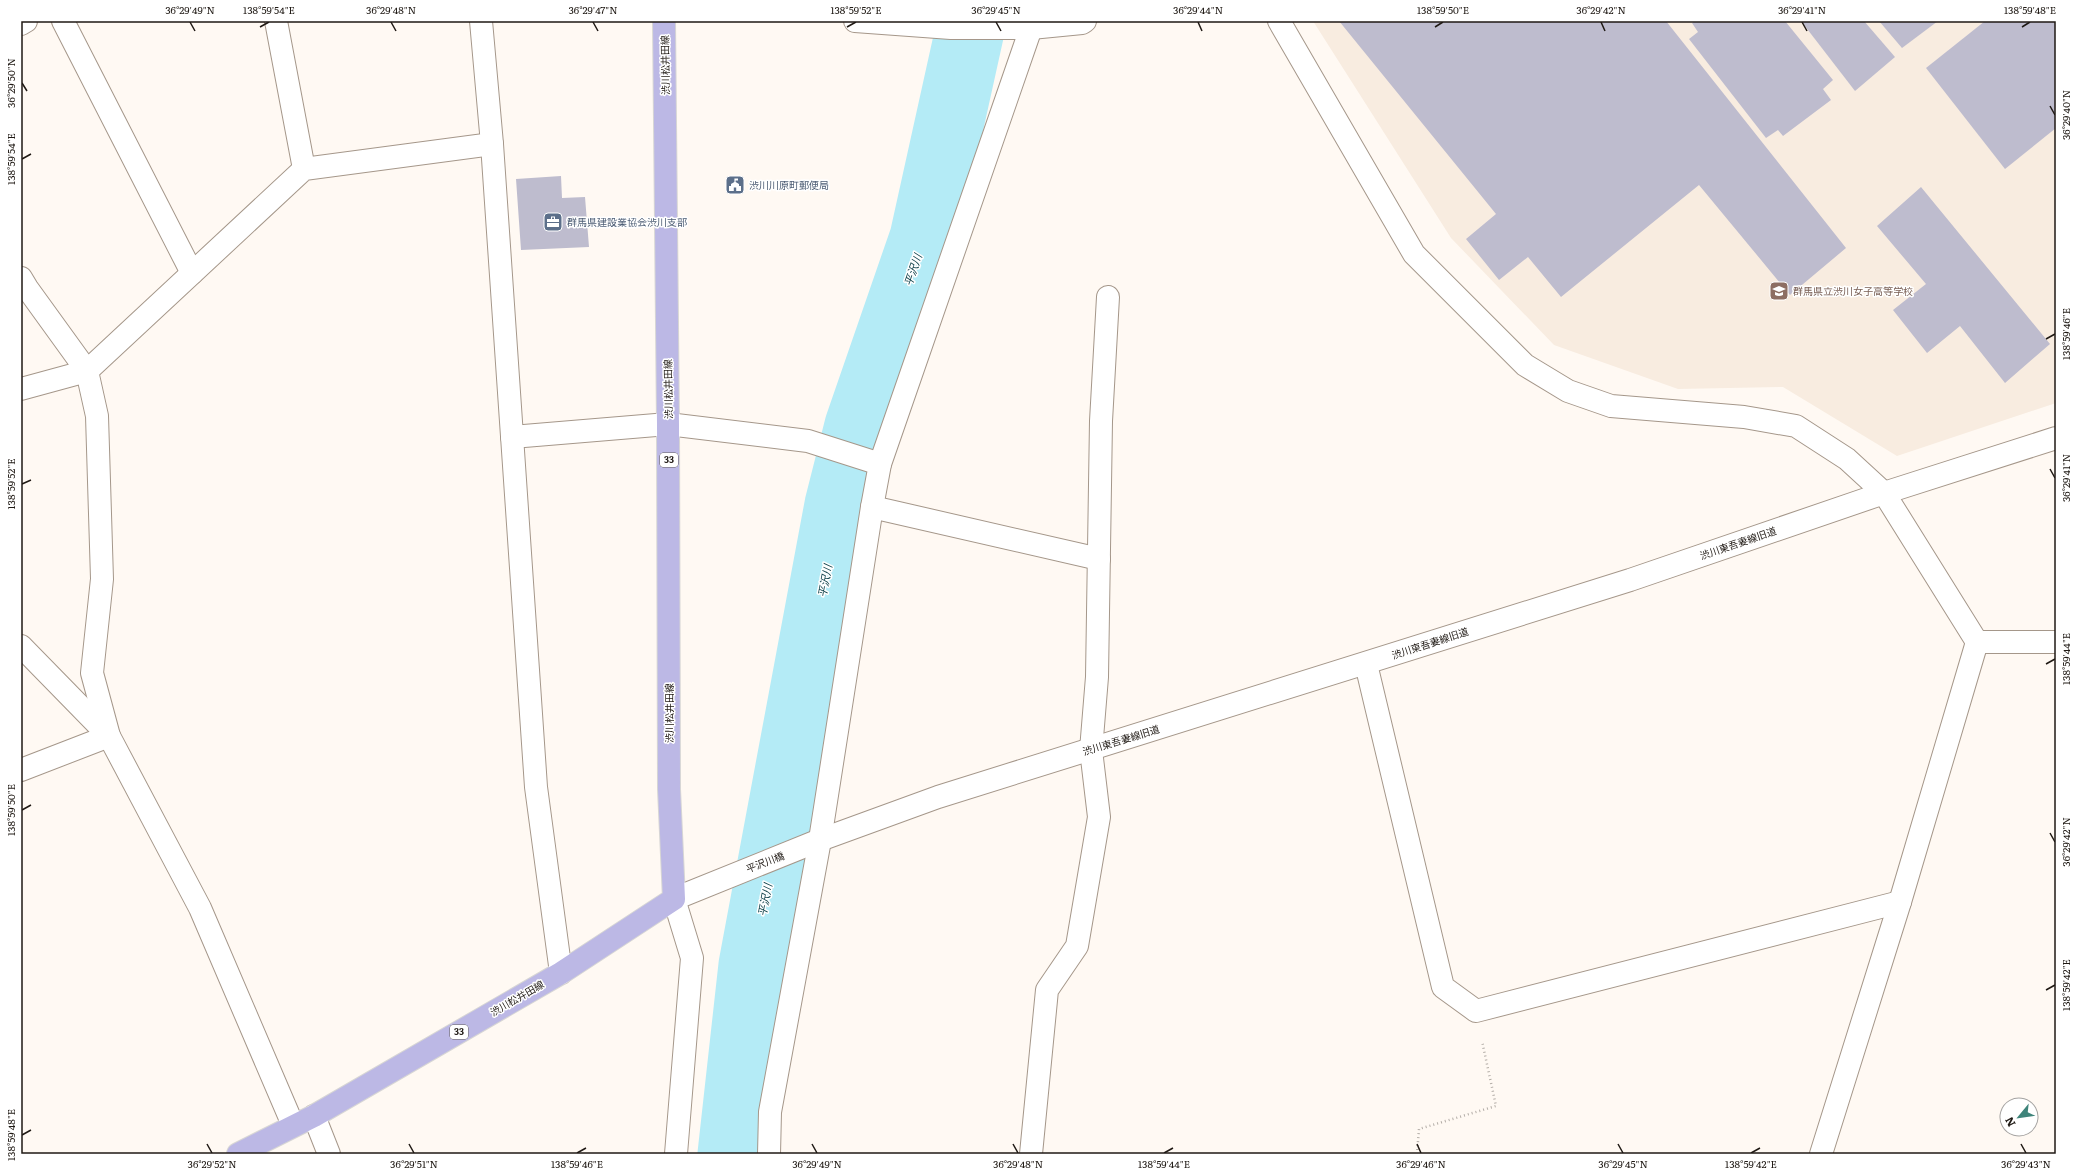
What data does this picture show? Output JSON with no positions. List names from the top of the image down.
{
  "streets": {
    "main road": ["渋川松井田線", "33"],
    "street": ["渋川東吾妻線旧道", "平沢川橋"]
  },
  "crossings": [
    ["渋川松井田線", "平沢川橋"],
    ["渋川東吾妻線旧道", "平沢川橋"]
  ],
  "water": ["平沢川"],
  "places": {
    "public building": ["渋川川原町郵便局"],
    "office": ["群馬県建設業協会渋川支部"],
    "school or university": ["群馬県立渋川女子高等学校"]
  },
  "north": "bottom left",
  "coordinates": [
    "36°29'49\"N",
    "138°59'54\"E",
    "36°29'48\"N",
    "36°29'47\"N",
    "138°59'52\"E",
    "36°29'45\"N",
    "36°29'44\"N",
    "138°59'50\"E",
    "36°29'42\"N",
    "36°29'41\"N",
    "138°59'48\"E",
    "36°29'50\"N",
    "36°29'40\"N",
    "138°59'46\"E",
    "138°59'44\"E",
    "138°59'42\"E",
    "36°29'52\"N",
    "36°29'51\"N",
    "36°29'46\"N",
    "36°29'43\"N"
  ]
}
